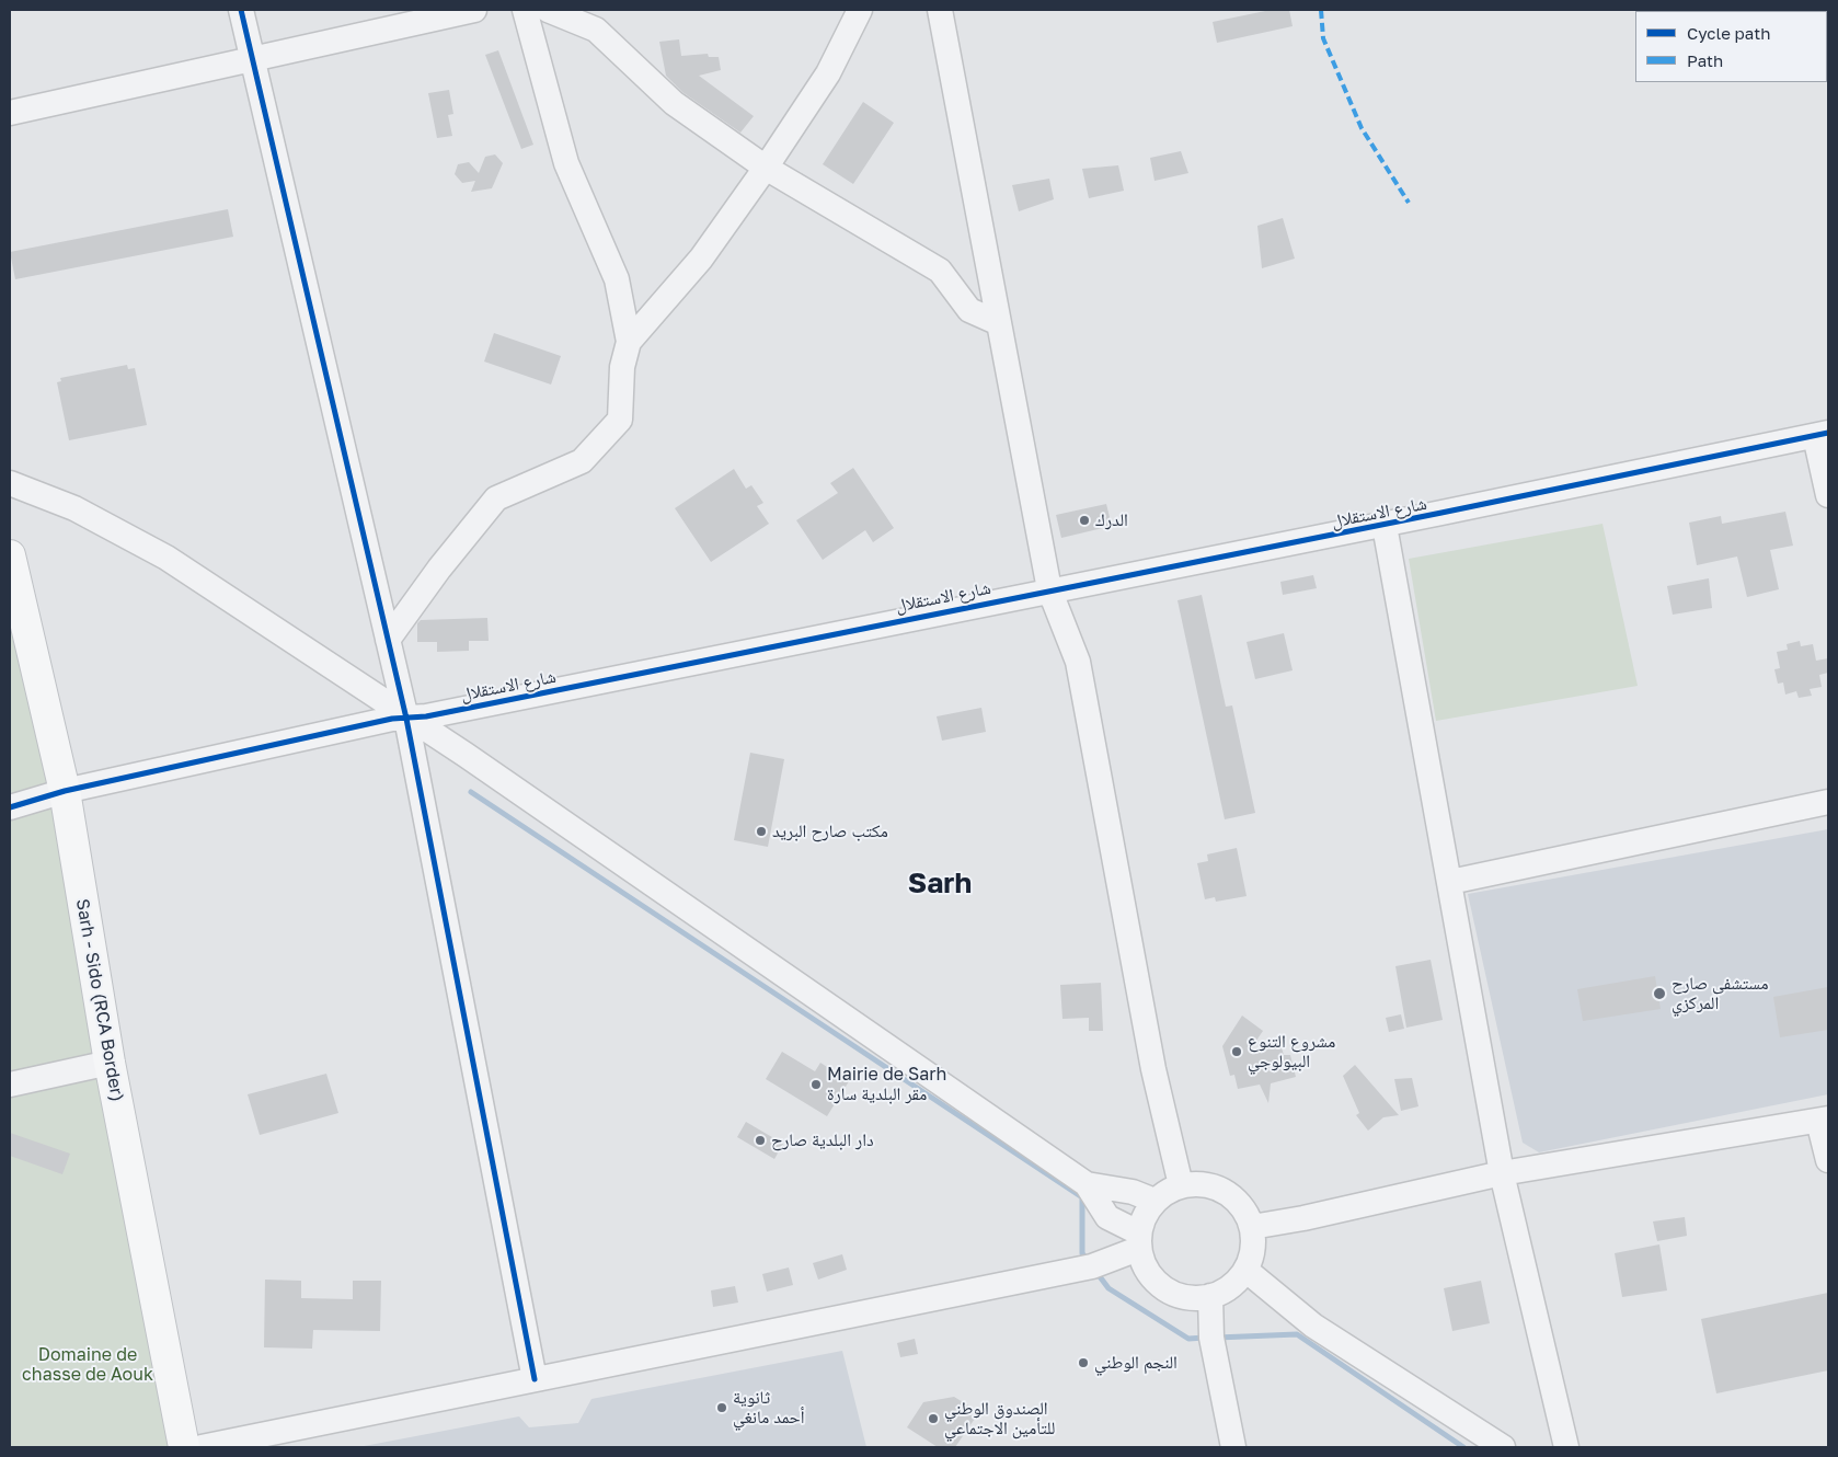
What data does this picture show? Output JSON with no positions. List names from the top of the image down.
{
  "streets": {
    "main road": ["Sarh - Sido (RCA Border)"],
    "street": ["شارع الاستقلال"]
  },
  "crossings": [
    ["شارع الاستقلال", "Sarh - Sido (RCA Border)"]
  ],
  "districts": ["Sarh"],
  "parks": ["Domaine de chasse de Aouk"],
  "places": [
    "الدرك",
    "مكتب صارح البريد",
    "مستشفى صارح المركزي",
    "مشروع التنوع البيولوجي",
    "Mairie de Sarh مقر البلدية سارة",
    "دار البلدية صارح",
    "النجم الوطني",
    "ثانوية أحمد مانغي",
    "الصندوق الوطني للتأمين الاجتماعي"
  ],
  "legend": ["Cycle path", "Path"]
}
